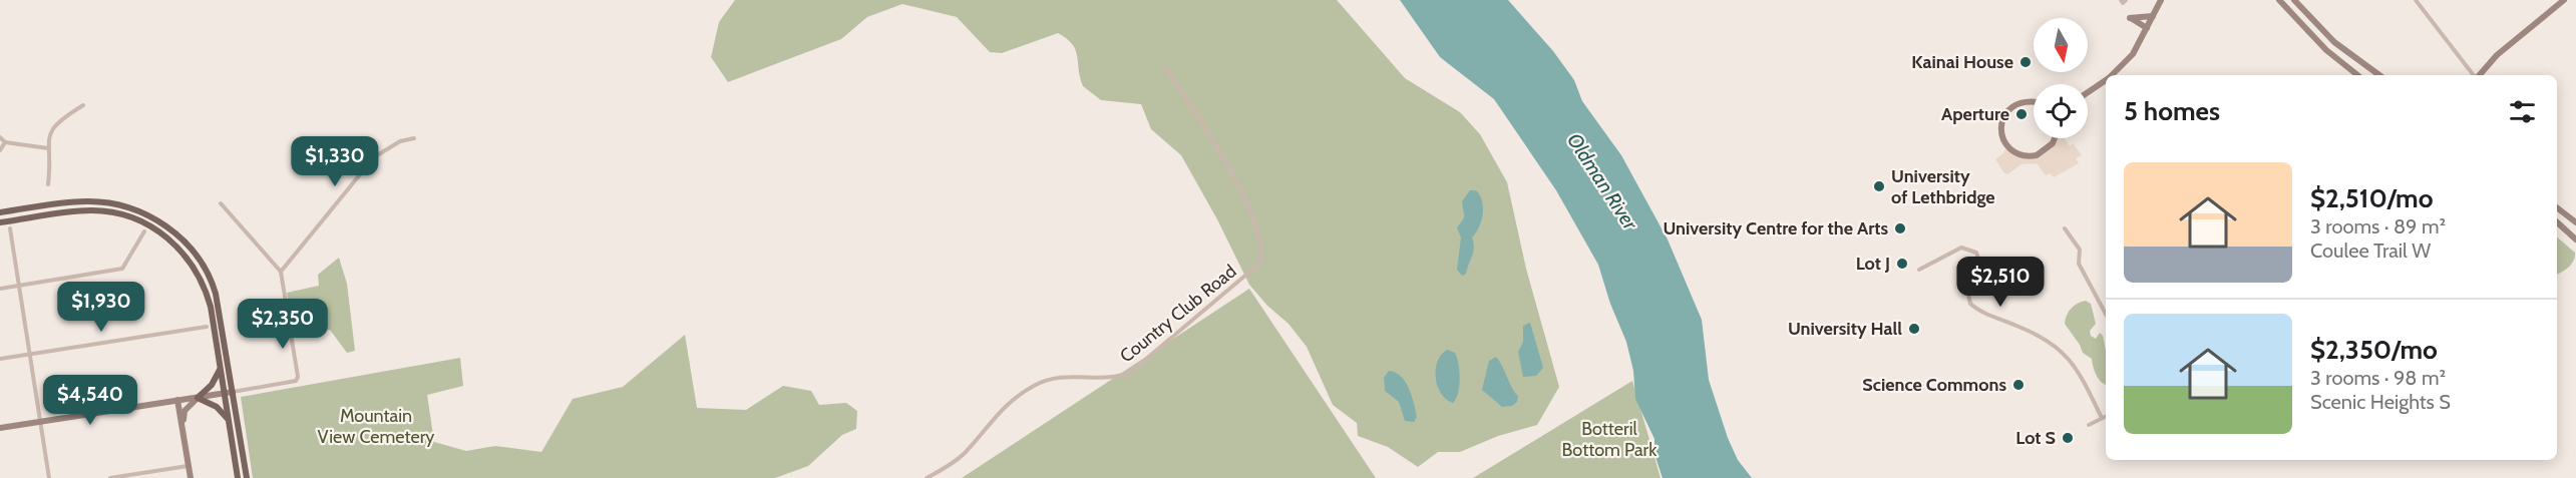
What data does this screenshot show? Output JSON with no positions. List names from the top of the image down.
{
  "streets": {
    "street": ["Country Club Road"]
  },
  "water": ["Oldman River"],
  "parks": ["Mountain View Cemetery", "Botteril Bottom Park"],
  "places": [
    "Kainai House",
    "Aperture",
    "University of Lethbridge",
    "University Centre for the Arts",
    "Lot J",
    "University Hall",
    "Science Commons",
    "Lot S"
  ],
  "north": "bottom",
  "page": {
    "heading": "5 homes",
    "price": [
      "$1,330",
      "$2,510",
      "$1,930",
      "$2,350",
      "$4,540"
    ],
    "list": [
      {
        "name": "$2,510/mo",
        "note": "3 rooms · 89 m² · Coulee Trail W"
      },
      {
        "name": "$2,350/mo",
        "note": "3 rooms · 98 m² · Scenic Heights S"
      }
    ]
  }
}
